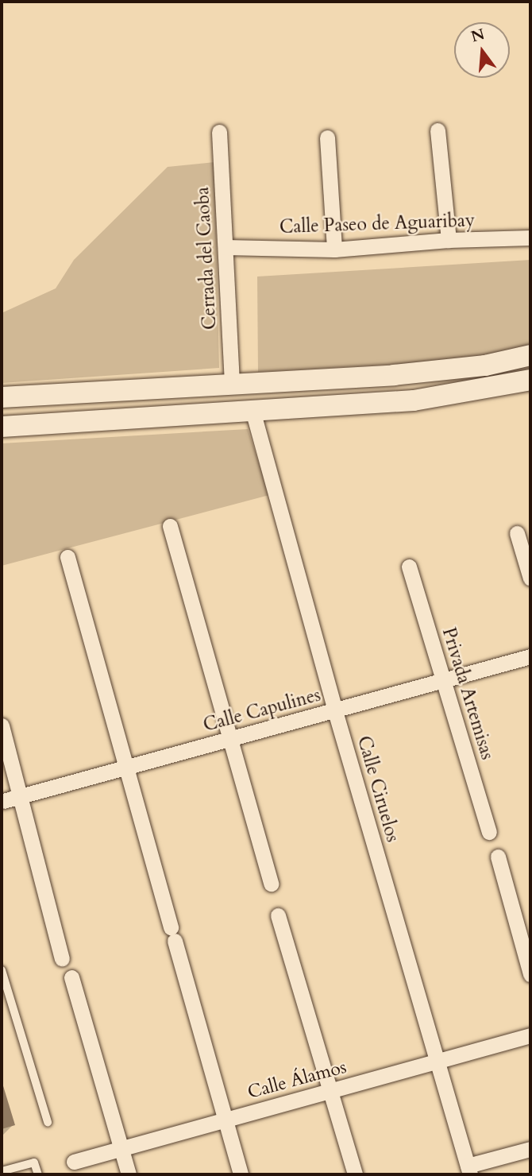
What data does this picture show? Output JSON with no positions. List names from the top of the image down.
{
  "streets": {
    "street": [
      "Calle Paseo de Aguaribay",
      "Cerrada del Caoba",
      "Privada Artemisas",
      "Calle Capulines",
      "Calle Ciruelos",
      "Calle Álamos"
    ]
  },
  "crossings": [
    ["Calle Paseo de Aguaribay", "Cerrada del Caoba"],
    ["Privada Artemisas", "Calle Capulines"],
    ["Calle Capulines", "Calle Ciruelos"],
    ["Calle Ciruelos", "Calle Álamos"]
  ],
  "north": "top"
}
